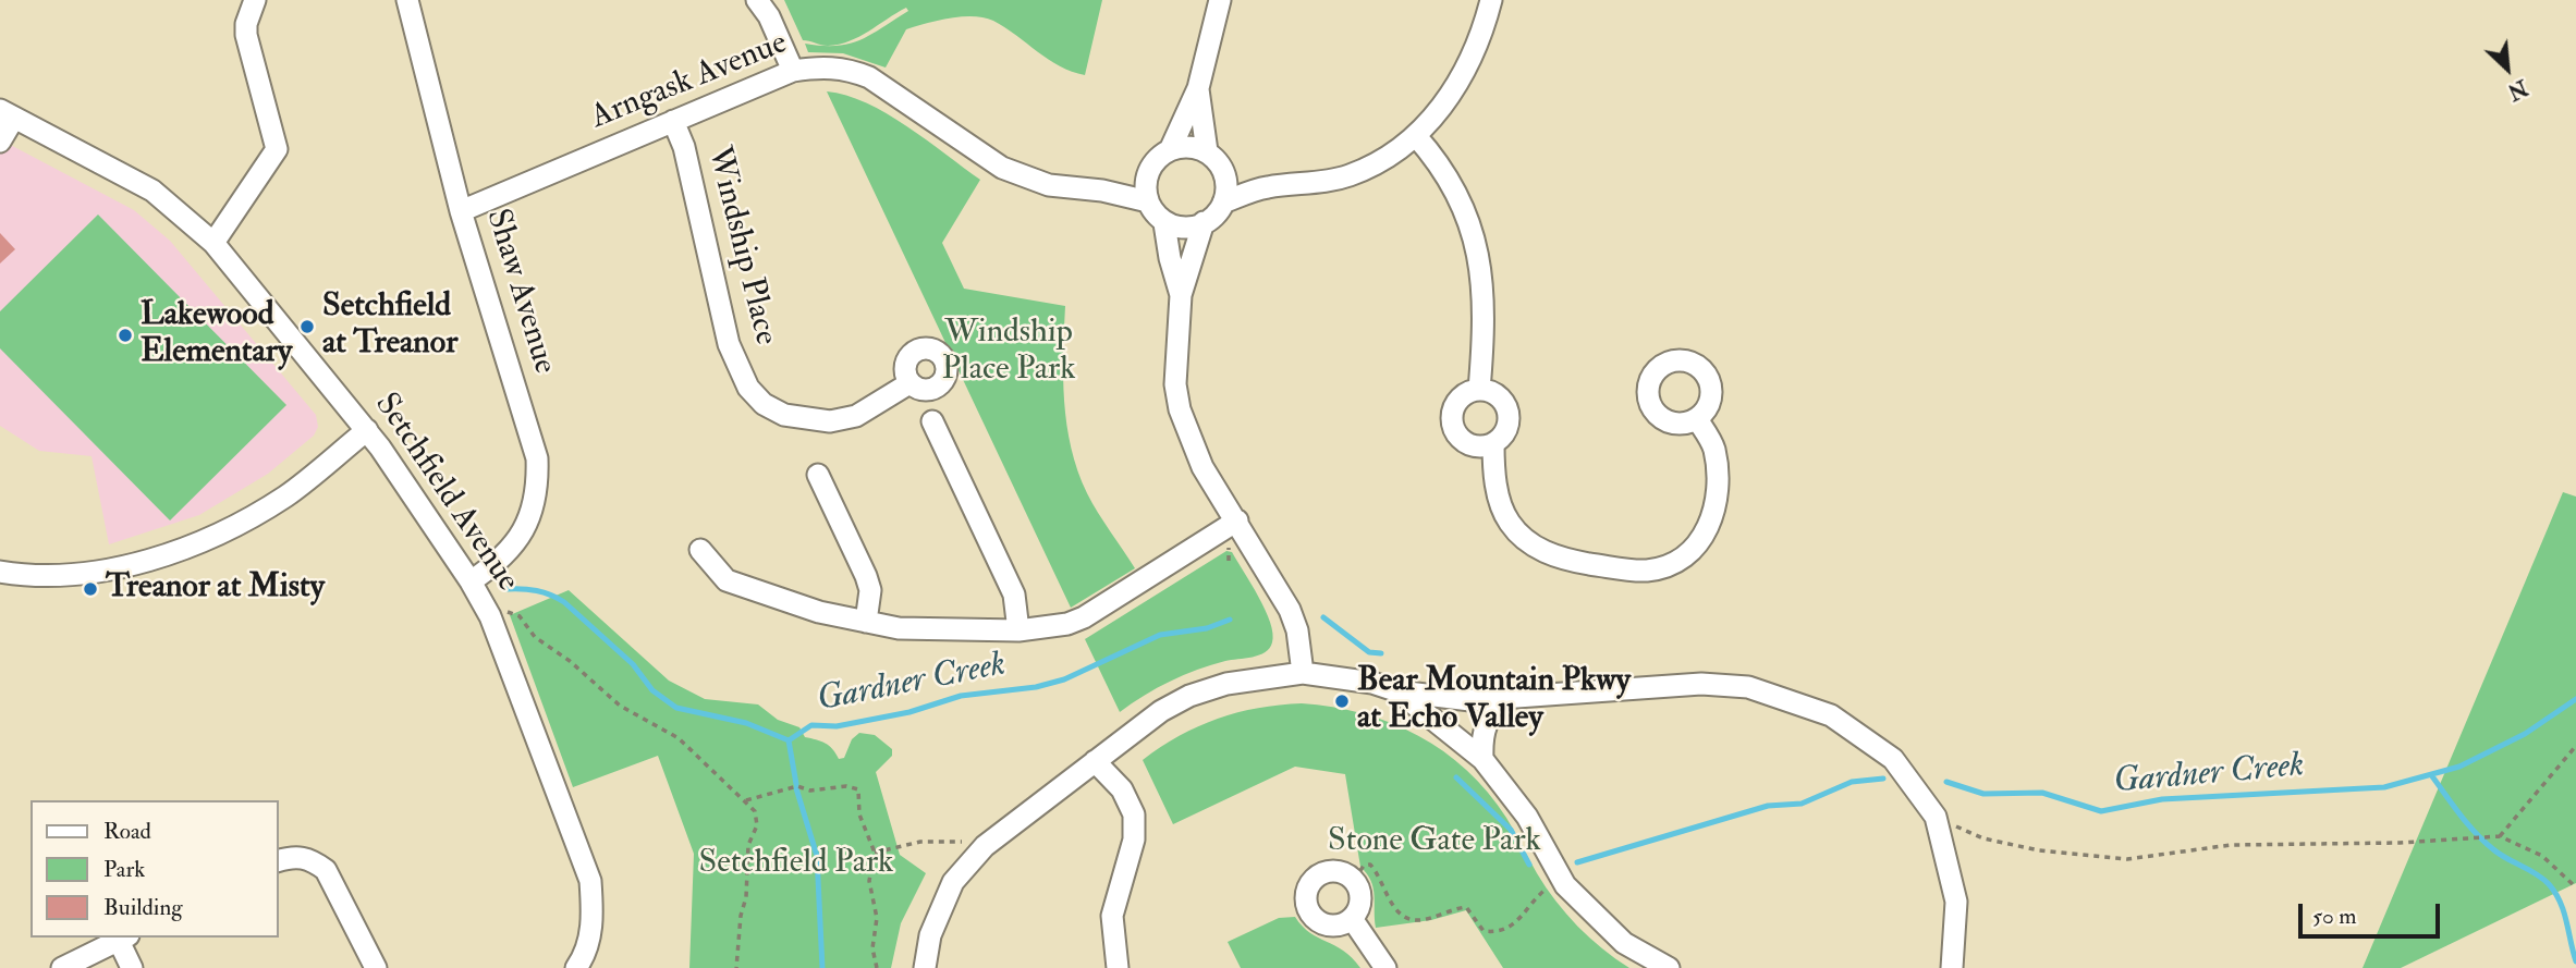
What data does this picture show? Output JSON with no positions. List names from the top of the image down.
{
  "streets": {
    "street": [
      "Arngask Avenue",
      "Windship Place",
      "Shaw Avenue",
      "Setchfield Avenue"
    ]
  },
  "crossings": [
    ["Arngask Avenue", "Windship Place"],
    ["Arngask Avenue", "Shaw Avenue"],
    ["Shaw Avenue", "Setchfield Avenue"]
  ],
  "water": ["Gardner Creek"],
  "parks": ["Windship Place Park", "Stone Gate Park", "Setchfield Park"],
  "places": [
    "Setchfield at Treanor",
    "Lakewood Elementary",
    "Treanor at Misty",
    "Bear Mountain Pkwy at Echo Valley"
  ],
  "legend": ["Road", "Park", "Building"],
  "scale_bar": "50 m",
  "north": "bottom right"
}
